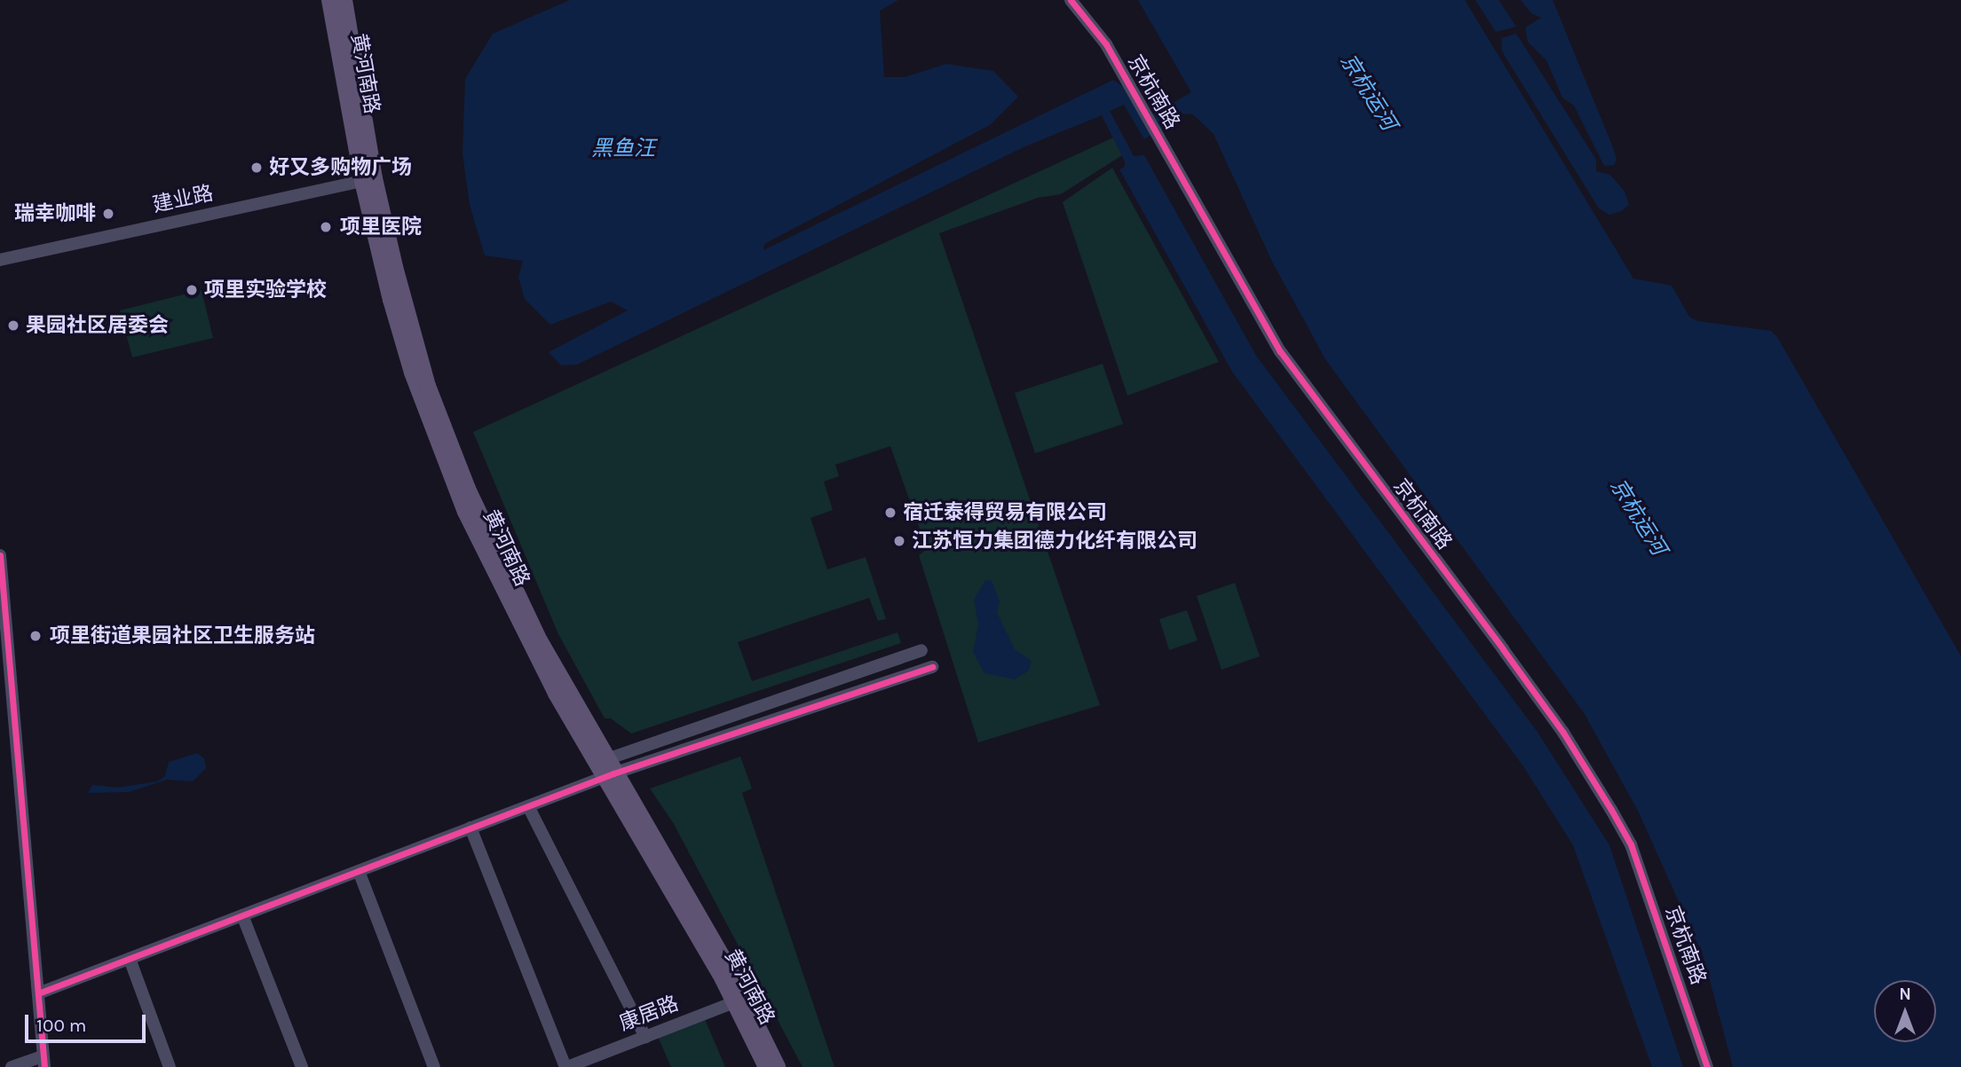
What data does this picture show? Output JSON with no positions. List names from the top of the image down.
{
  "streets": {
    "main road": ["黄河南路"],
    "street": ["京杭南路", "建业路", "康居路"]
  },
  "crossings": [
    ["黄河南路", "建业路"],
    ["黄河南路", "康居路"]
  ],
  "water": ["京杭运河", "黑鱼汪"],
  "places": [
    "好又多购物广场",
    "瑞幸咖啡",
    "项里医院",
    "项里实验学校",
    "果园社区居委会",
    "宿迁泰得贸易有限公司",
    "江苏恒力集团德力化纤有限公司",
    "项里街道果园社区卫生服务站"
  ],
  "scale_bar": "100 m",
  "north": "top"
}
